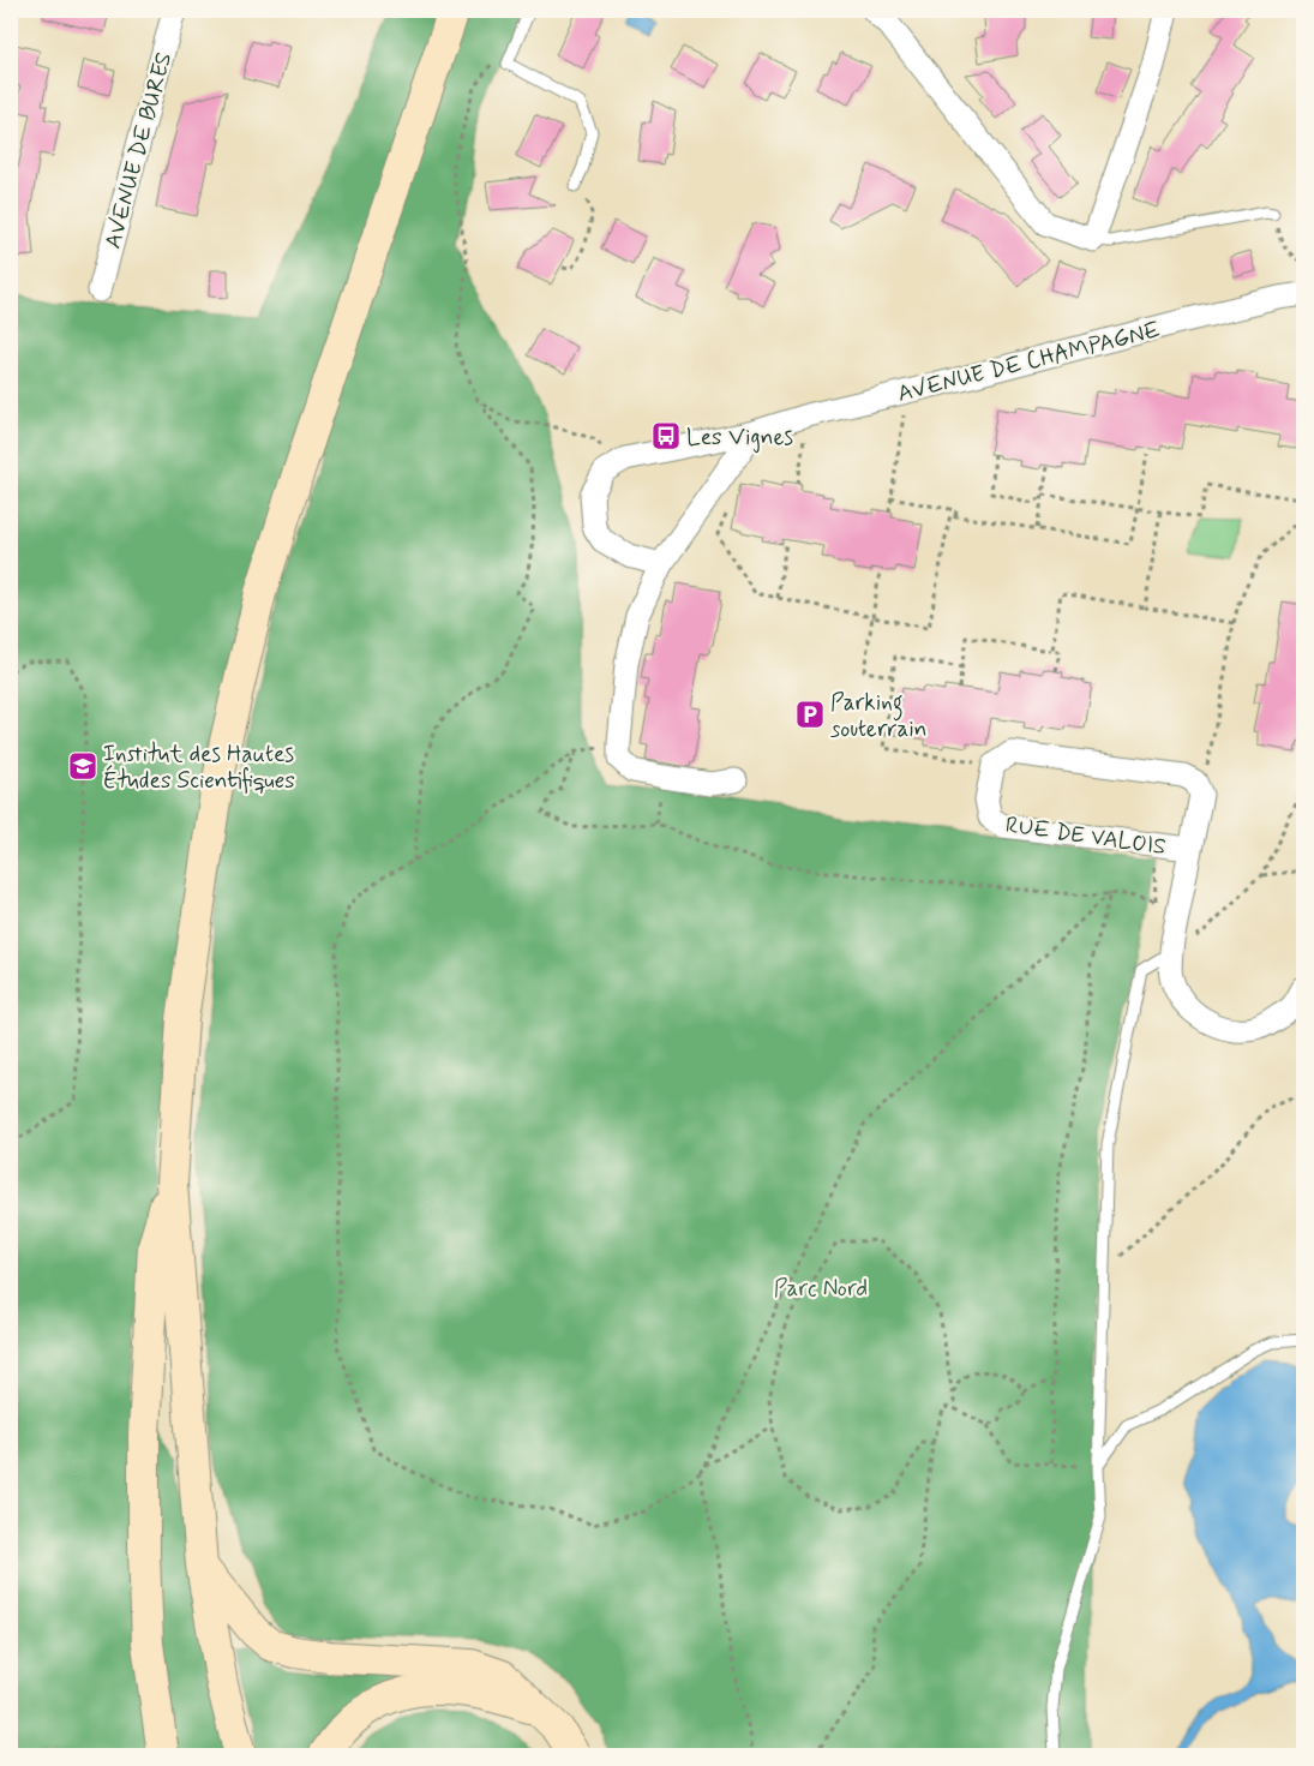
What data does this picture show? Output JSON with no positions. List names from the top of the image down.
{
  "streets": {
    "street": ["AVENUE DE BURES", "AVENUE DE CHAMPAGNE", "RUE DE VALOIS"]
  },
  "parks": ["Parc Nord"],
  "places": {
    "bus stop": ["Les Vignes"],
    "parking": ["Parking souterrain"],
    "school or university": ["Institut des Hautes Études Scientifiques"]
  }
}
